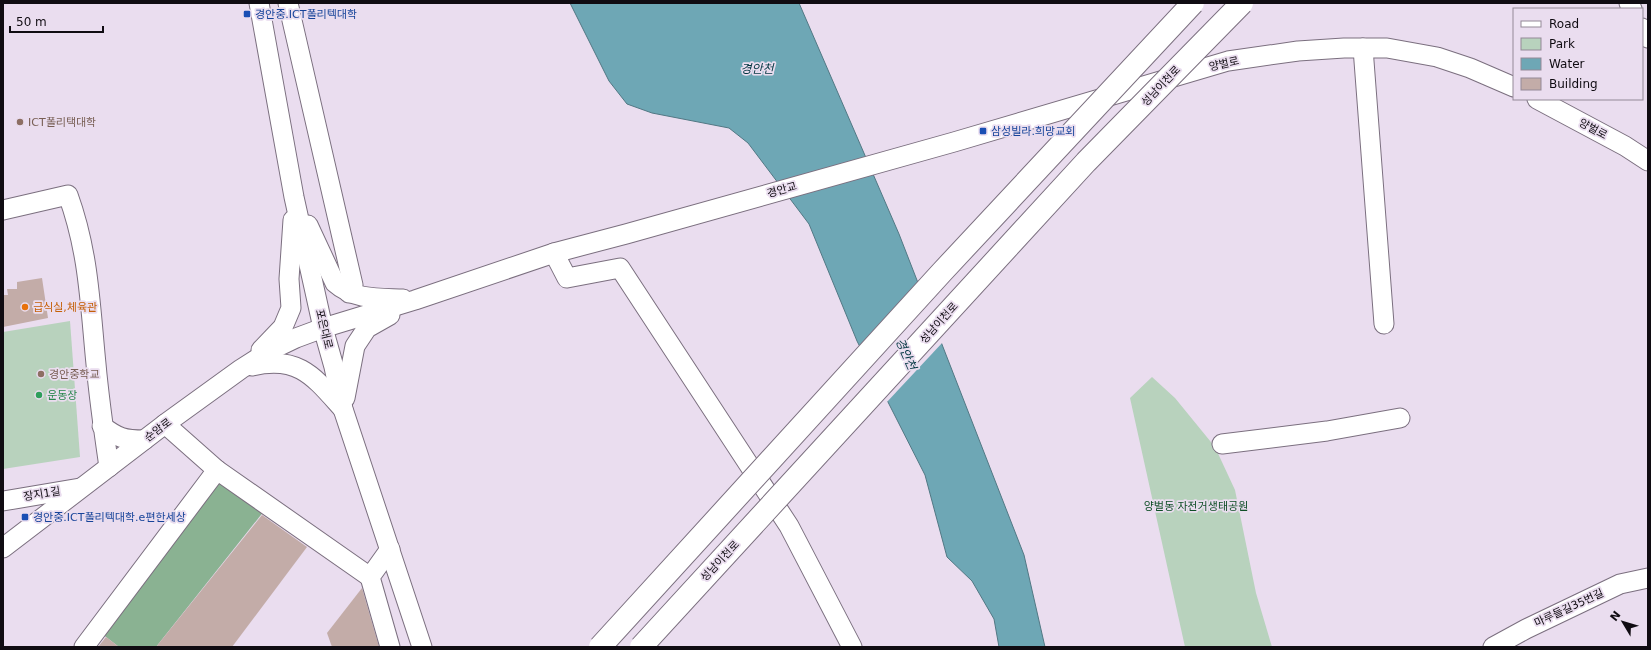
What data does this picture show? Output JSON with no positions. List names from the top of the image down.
{
  "streets": {
    "highway": ["성남이천로"],
    "street": [
      "양벌로",
      "경안교",
      "포은대로",
      "순암로",
      "장지1길",
      "마루들길35번길"
    ]
  },
  "crossings": [
    ["양벌로", "경안교"],
    ["경안교", "순암로"],
    ["포은대로", "순암로"],
    ["순암로", "장지1길"]
  ],
  "water": ["경안천"],
  "parks": ["양벌동 자전거생태공원"],
  "places": {
    "transit": ["경안중.ICT폴리텍대학", "삼성빌라.희망교회", "경안중.ICT폴리텍대학.e편한세상"],
    "other": [
      "ICT폴리택대학",
      "급식실,체육관",
      "경안중학교",
      "운동장"
    ]
  },
  "legend": [
    "Road",
    "Park",
    "Water",
    "Building"
  ],
  "scale_bar": "50 m",
  "north": "top left"
}
